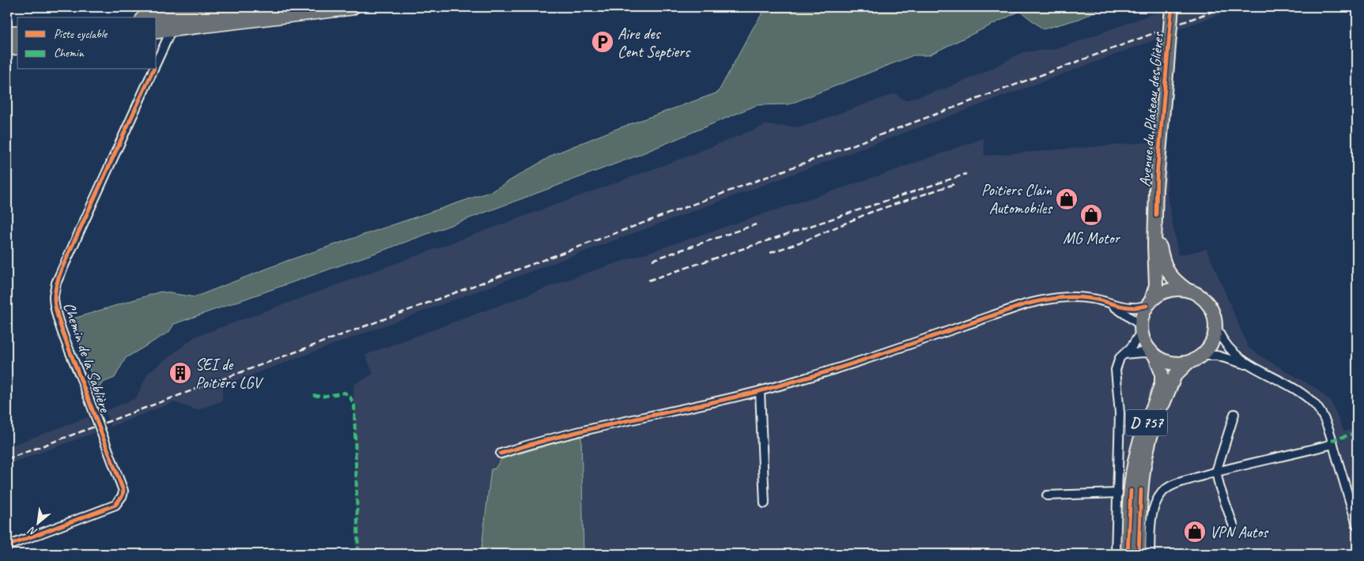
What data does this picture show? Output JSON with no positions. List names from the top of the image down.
{
  "streets": {
    "main road": ["Avenue du Plateau des Glières", "D 757"],
    "street": ["Chemin de la Sablière"]
  },
  "crossings": [
    ["Avenue du Plateau des Glières", "D 757"]
  ],
  "places": {
    "parking": ["Aire des Cent Septiers"],
    "shop": ["Poitiers Clain Automobiles", "MG Motor", "VPN Autos"],
    "building": ["SEI de Poitiers LGV"]
  },
  "legend": ["Piste cyclable", "Chemin"],
  "north": "bottom left"
}
